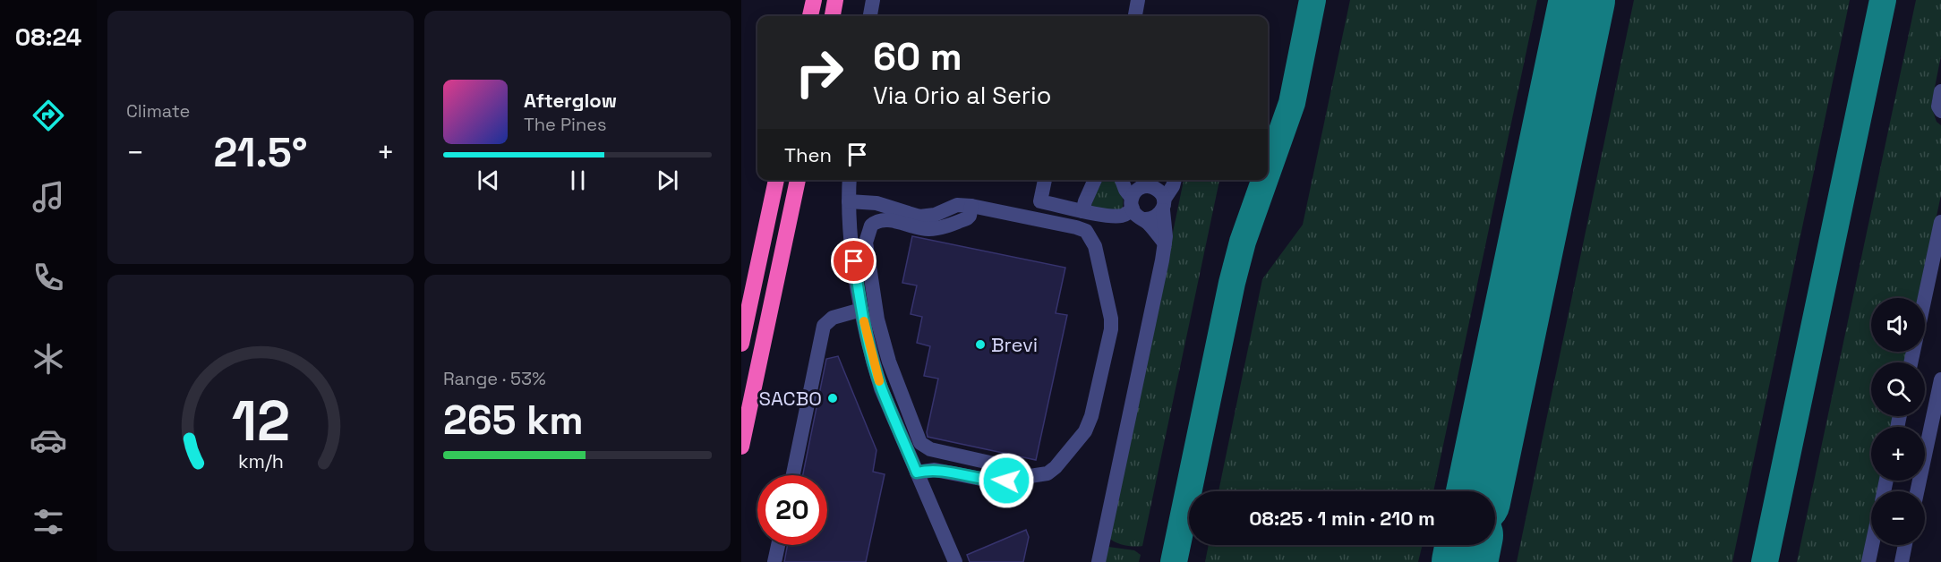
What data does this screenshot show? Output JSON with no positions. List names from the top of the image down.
{
  "places": ["Brevi", "SACBO"],
  "page": {
    "tabs": "08:24",
    "tile": [
      "Climate",
      ["Range · 53%", "265 km"]
    ],
    "turn": ["60 m", "Via Orio al Serio"],
    "song": ["Afterglow", "The Pines"],
    "then": "Then",
    "heat": ["−", "21.5°", "+"],
    "map_buttons": ["+", "−"],
    "limit": "20",
    "trip": "08:25 · 1 min · 210 m",
    "gauge": ["12", "km/h"]
  }
}
